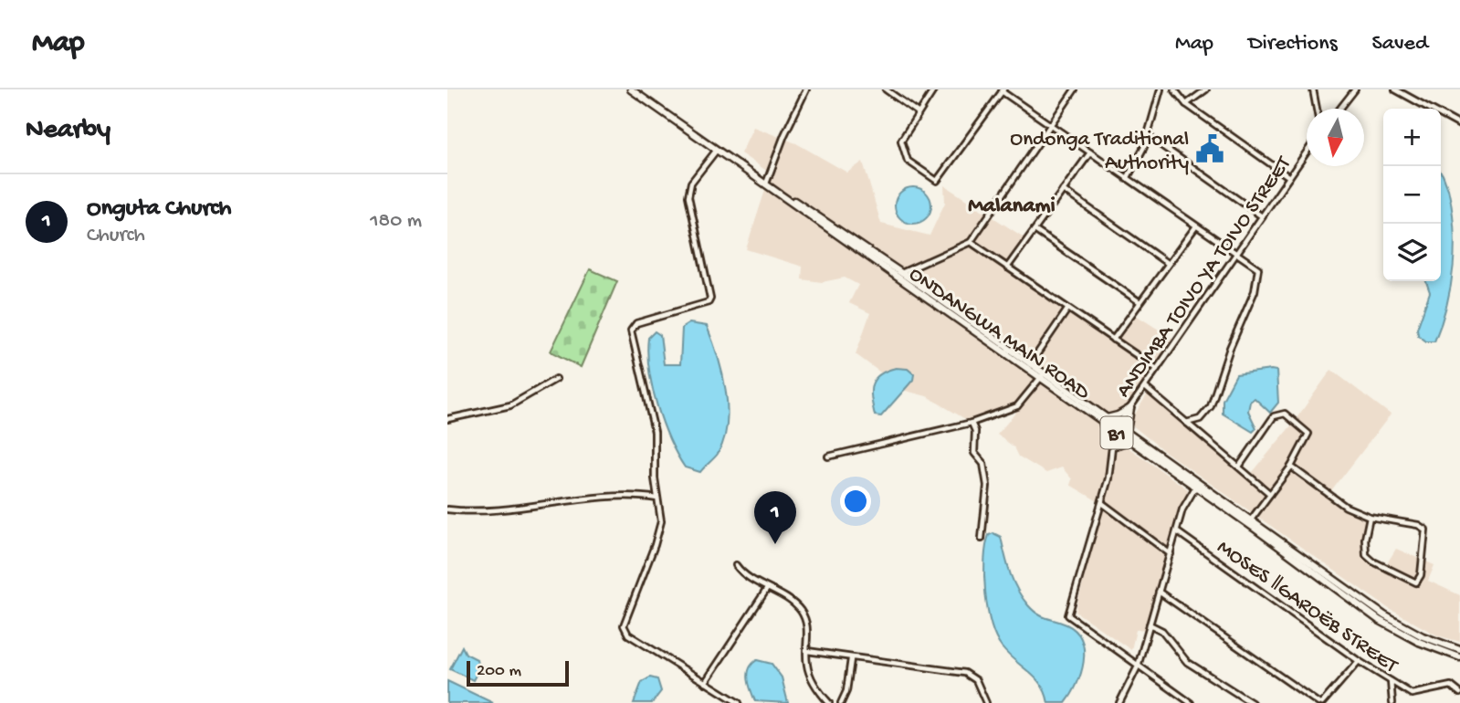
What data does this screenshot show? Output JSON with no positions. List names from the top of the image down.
{
  "streets": {
    "main road": ["ONDANGWA MAIN ROAD", "B1"],
    "street": ["ANDIMBA TOIVO YA TOIVO STREET", "MOSES ǁGAROËB STREET"]
  },
  "crossings": [
    ["ANDIMBA TOIVO YA TOIVO STREET", "ONDANGWA MAIN ROAD"]
  ],
  "districts": ["Malanami"],
  "places": {
    "public building": ["Ondonga Traditional Authority"]
  },
  "scale_bar": "200 m",
  "north": "bottom",
  "page": {
    "header": "Map",
    "nav": ["Map", "Directions", "Saved"],
    "heading": "Nearby",
    "map_buttons": ["+", "−"],
    "list": [
      {
        "mark": "1",
        "name": "Onguta Church",
        "note": "Church",
        "value": "180 m"
      }
    ],
    "pins": "1",
    "scale": "200 m"
  }
}
